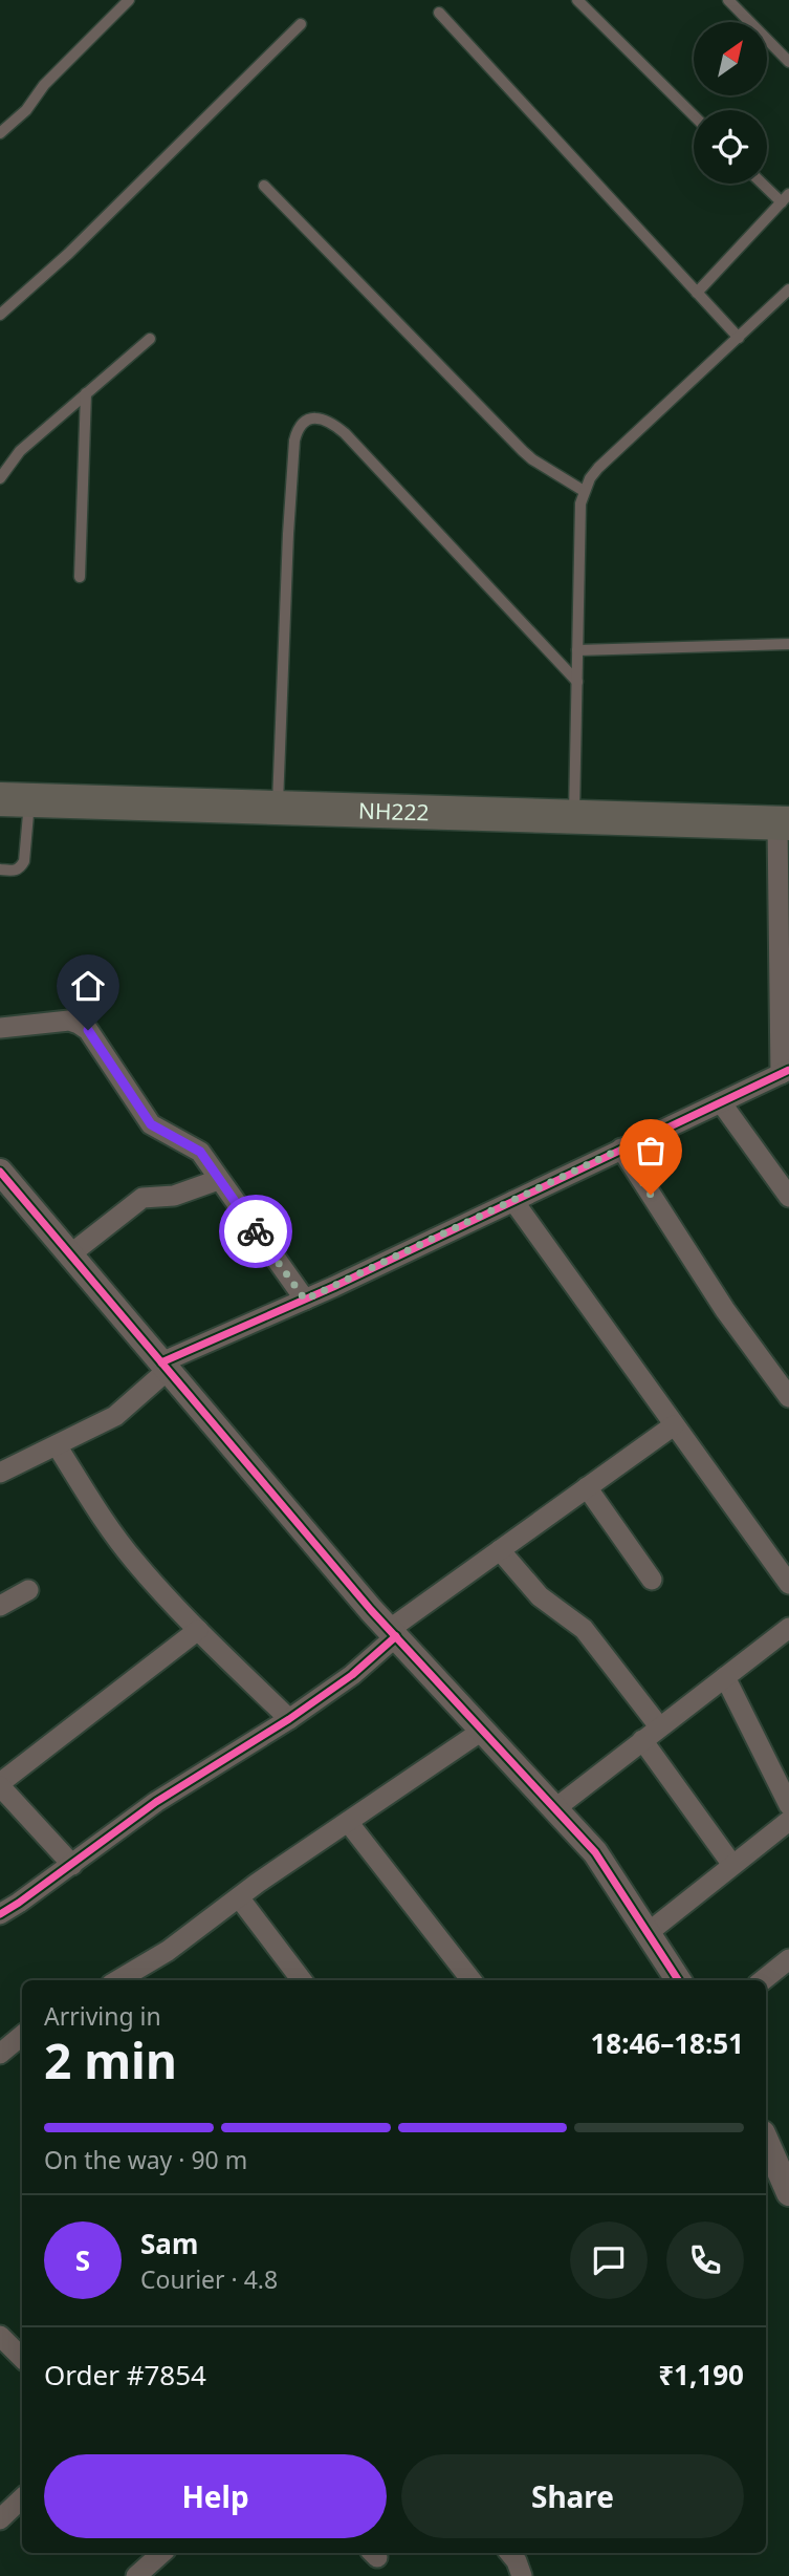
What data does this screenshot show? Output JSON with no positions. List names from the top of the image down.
{
  "streets": {
    "main road": ["NH222"]
  },
  "north": "top right",
  "page": {
    "heading": ["2 min", "Arriving in", "18:46–18:51"],
    "panel": [
      "Sam",
      "Courier · 4.8",
      "Order #7854",
      "₹1,190"
    ],
    "bar": "On the way · 90 m",
    "round": "S",
    "buttons": ["Help", "Share"]
  }
}
